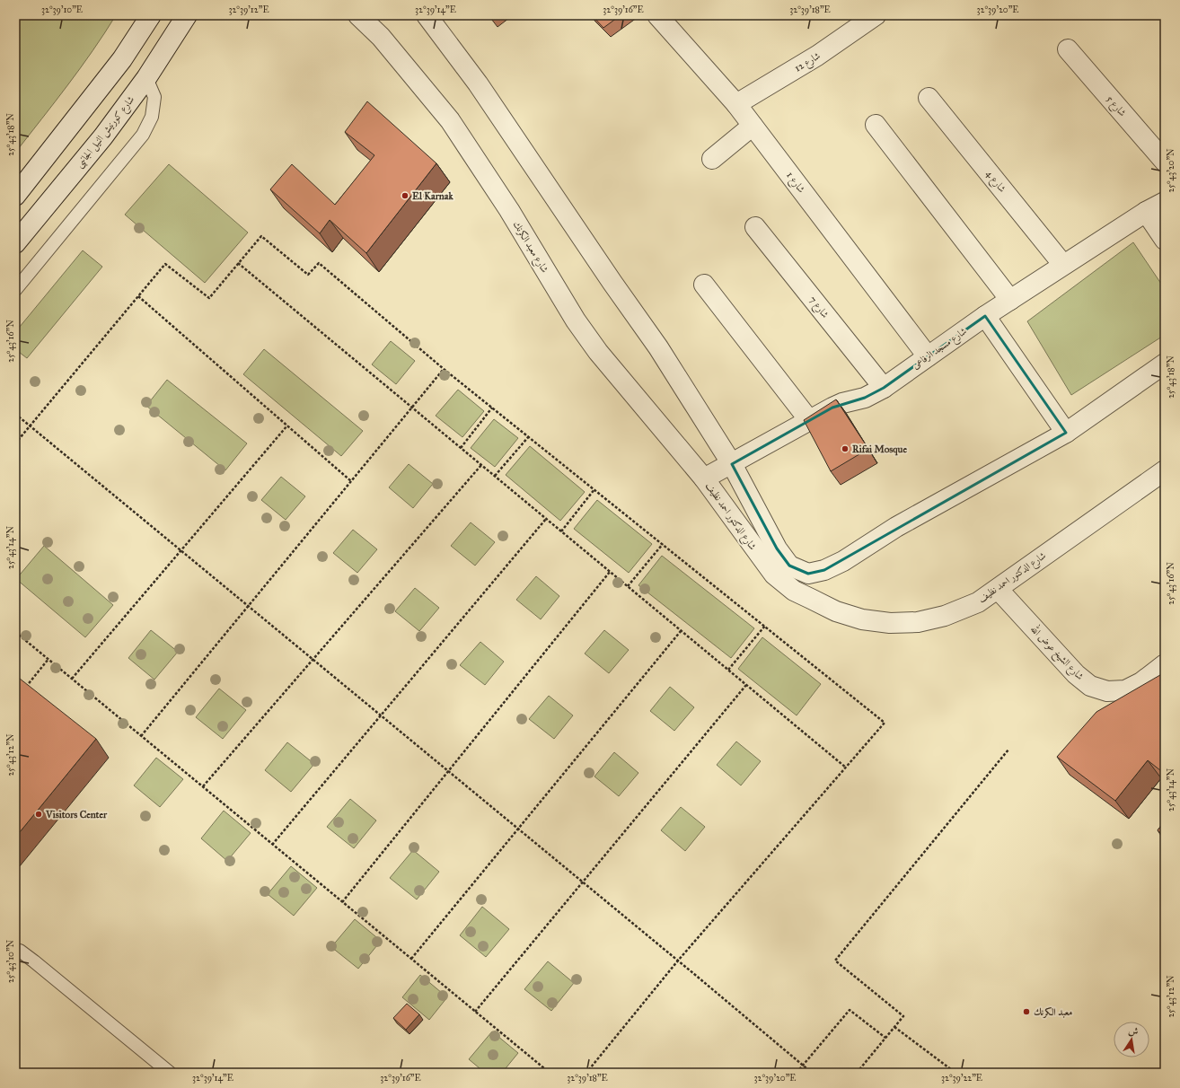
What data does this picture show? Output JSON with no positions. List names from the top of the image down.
{
  "streets": {
    "street": [
      "شارع 12",
      "شارع 5",
      "شارع كورنيش النيل الجانبى",
      "شارع 4",
      "شارع 1",
      "شارع معبد الكرنك",
      "شارع 7",
      "شارع مسجد الرفاعى",
      "شارع الدكتور احمد نظيف",
      "شارع الشيخ عوض الله"
    ]
  },
  "crossings": [
    ["شارع 12", "شارع 1"],
    ["شارع 4", "شارع مسجد الرفاعى"],
    ["شارع 1", "شارع مسجد الرفاعى"],
    ["شارع معبد الكرنك", "شارع مسجد الرفاعى"],
    ["شارع معبد الكرنك", "شارع الدكتور احمد نظيف"],
    ["شارع 7", "شارع مسجد الرفاعى"],
    ["شارع مسجد الرفاعى", "شارع الدكتور احمد نظيف"],
    ["شارع الدكتور احمد نظيف", "شارع الشيخ عوض الله"]
  ],
  "places": [
    "El Karnak",
    "Rifai Mosque",
    "Visitors Center",
    "معبد الكرنك"
  ],
  "north": "top",
  "coordinates": [
    "32°39'10\"E",
    "32°39'12\"E",
    "32°39'14\"E",
    "32°39'16\"E",
    "32°39'18\"E",
    "32°39'20\"E",
    "25°43'18\"N",
    "25°43'20\"N",
    "25°43'16\"N",
    "25°43'14\"N",
    "25°43'12\"N",
    "25°43'10\"N",
    "32°39'22\"E"
  ]
}
